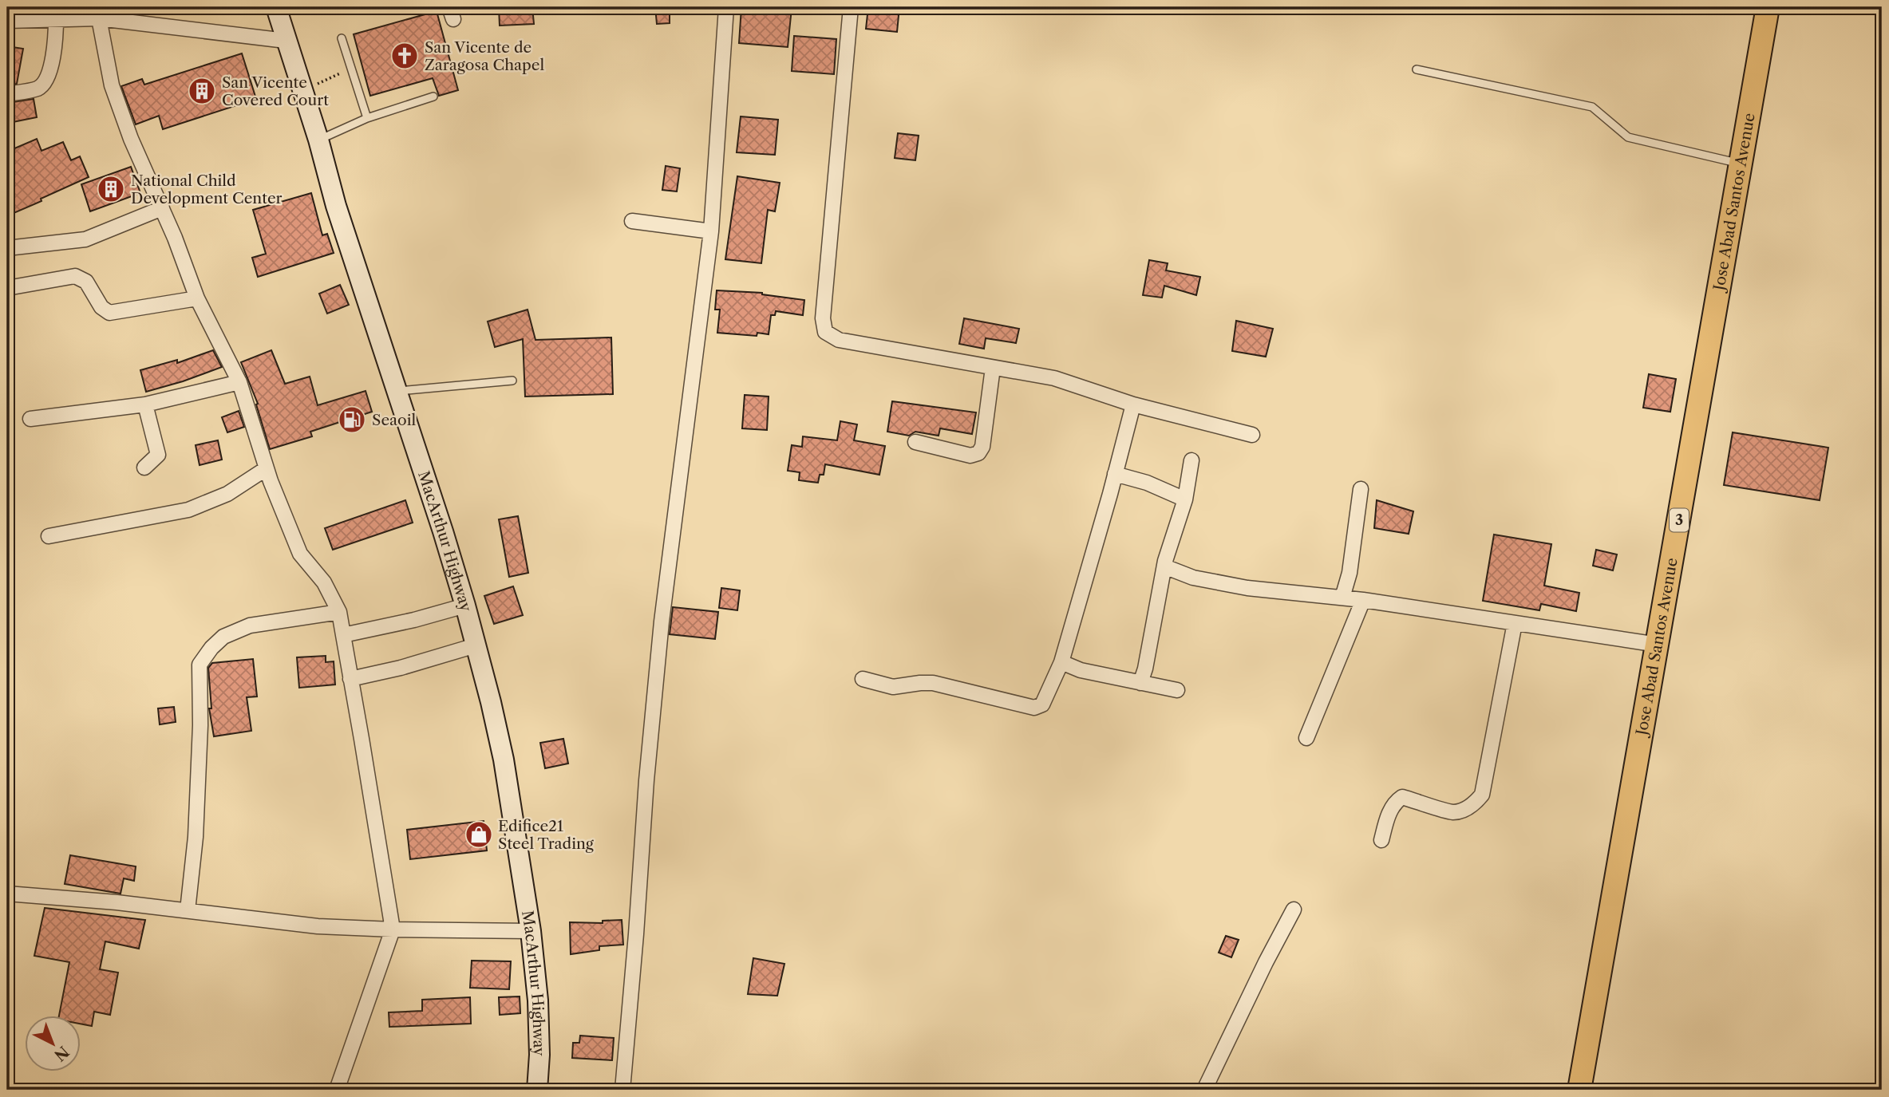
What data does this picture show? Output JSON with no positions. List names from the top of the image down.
{
  "streets": {
    "highway": ["Jose Abad Santos Avenue", "3"],
    "main road": ["MacArthur Highway"]
  },
  "places": {
    "church": ["San Vicente de Zaragosa Chapel"],
    "building": ["San Vicente Covered Court", "National Child Development Center"],
    "fuel station": ["Seaoil"],
    "shop": ["Edifice21 Steel Trading"]
  },
  "north": "bottom right"
}
